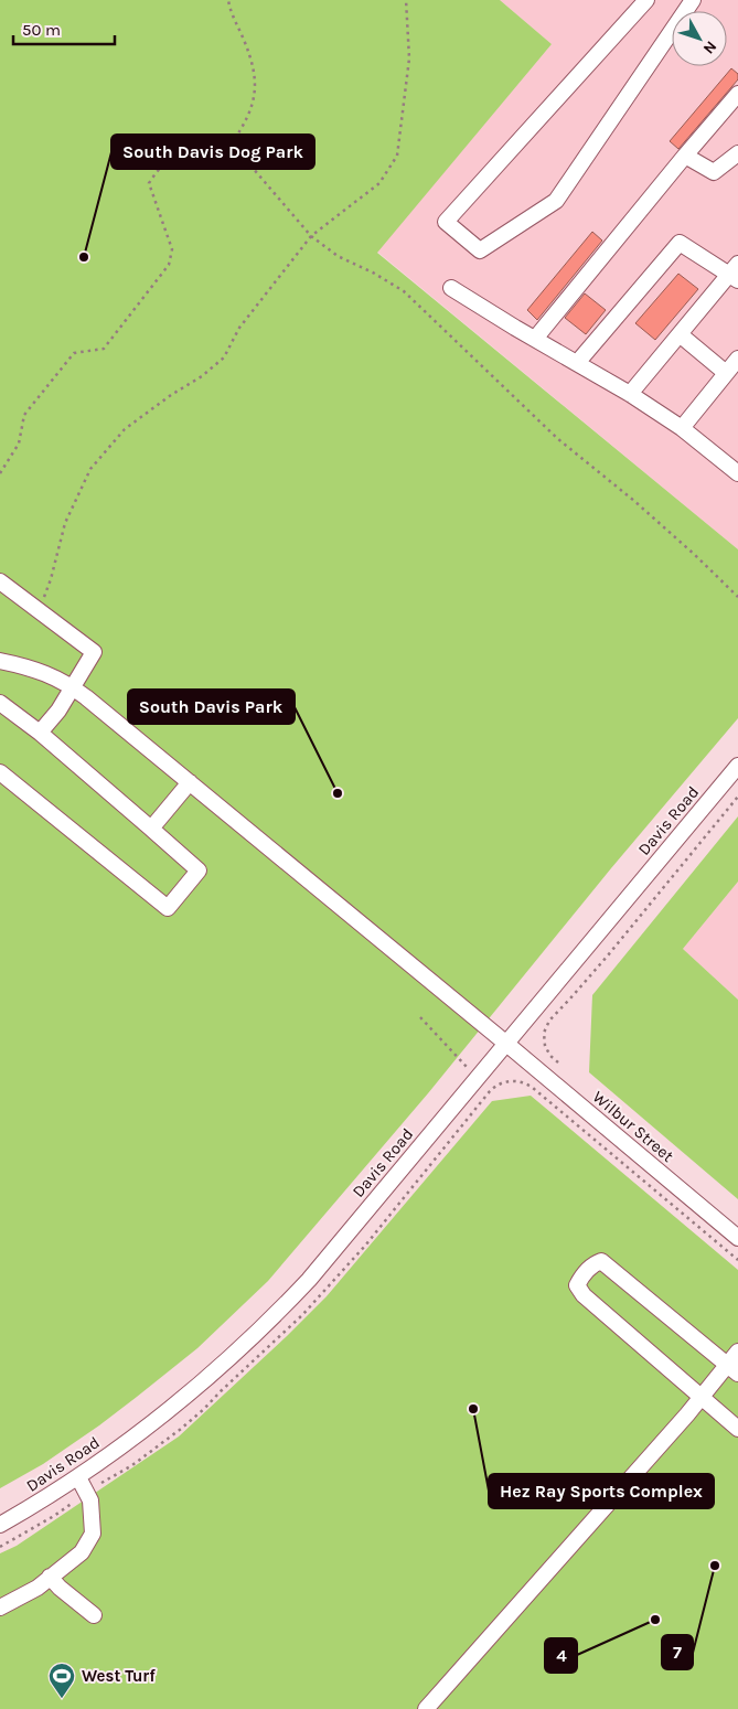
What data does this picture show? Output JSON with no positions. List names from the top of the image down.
{
  "streets": {
    "street": ["Davis Road", "Wilbur Street"]
  },
  "crossings": [
    ["Davis Road", "Wilbur Street"]
  ],
  "places": {
    "other": [
      "South Davis Dog Park",
      "South Davis Park",
      "Hez Ray Sports Complex",
      "7",
      "4"
    ],
    "sports": ["West Turf"]
  },
  "scale_bar": "50 m",
  "north": "bottom right"
}
